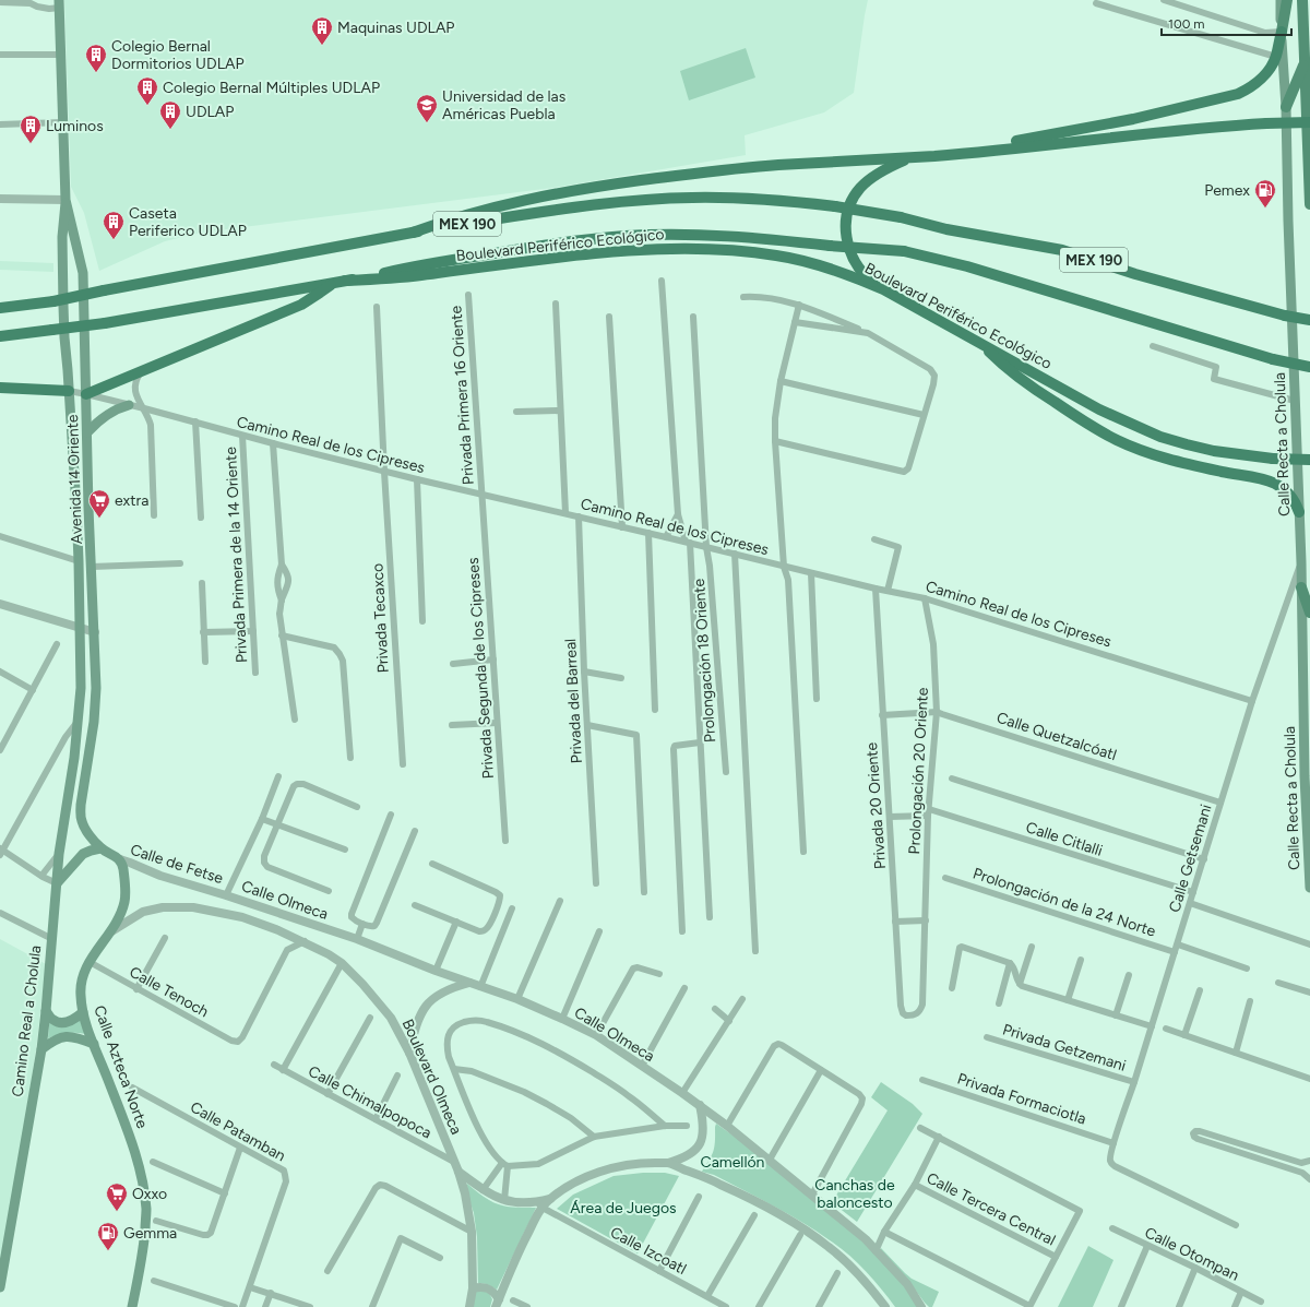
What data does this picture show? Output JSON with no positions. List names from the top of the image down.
{
  "streets": {
    "highway": ["MEX 190", "Boulevard Periférico Ecológico"],
    "main road": [
      "Calle Recta a Cholula",
      "Avenida 14 Oriente",
      "Camino Real a Cholula",
      "Calle Azteca Norte"
    ],
    "street": [
      "Privada Primera 16 Oriente",
      "Camino Real de los Cipreses",
      "Privada Primera de la 14 Oriente",
      "Privada Tecaxco",
      "Prolongación 18 Oriente",
      "Privada Segunda de los Cipreses",
      "Privada del Barreal",
      "Calle Quetzalcóatl",
      "Prolongación 20 Oriente",
      "Privada 20 Oriente",
      "Calle Citlalli",
      "Calle Getsemani",
      "Calle de Fetse",
      "Calle Olmeca",
      "Prolongación de la 24 Norte",
      "Calle Tenoch",
      "Privada Getzemani",
      "Boulevard Olmeca",
      "Privada Formaciotla",
      "Calle Chimalpopoca",
      "Calle Patamban",
      "Calle Tercera Central",
      "Calle Izcoatl",
      "Calle Otompan"
    ]
  },
  "crossings": [
    ["Privada Primera 16 Oriente", "Camino Real de los Cipreses"],
    ["Privada Primera 16 Oriente", "Privada Segunda de los Cipreses"],
    ["Camino Real de los Cipreses", "Avenida 14 Oriente"],
    ["Camino Real de los Cipreses", "Privada Primera de la 14 Oriente"],
    ["Camino Real de los Cipreses", "Privada Tecaxco"],
    ["Camino Real de los Cipreses", "Prolongación 18 Oriente"],
    ["Camino Real de los Cipreses", "Privada Segunda de los Cipreses"],
    ["Camino Real de los Cipreses", "Privada del Barreal"],
    ["Camino Real de los Cipreses", "Prolongación 20 Oriente"],
    ["Camino Real de los Cipreses", "Privada 20 Oriente"],
    ["Camino Real de los Cipreses", "Calle Getsemani"],
    ["Calle Recta a Cholula", "Calle Getsemani"],
    ["Avenida 14 Oriente", "Camino Real a Cholula"],
    ["Calle Quetzalcóatl", "Prolongación 20 Oriente"],
    ["Calle Quetzalcóatl", "Privada 20 Oriente"],
    ["Calle Quetzalcóatl", "Calle Getsemani"],
    ["Prolongación 20 Oriente", "Privada 20 Oriente"],
    ["Prolongación 20 Oriente", "Calle Citlalli"],
    ["Privada 20 Oriente", "Calle Citlalli"],
    ["Calle Citlalli", "Calle Getsemani"],
    ["Calle Getsemani", "Prolongación de la 24 Norte"],
    ["Calle Getsemani", "Privada Getzemani"],
    ["Calle Getsemani", "Privada Formaciotla"],
    ["Calle de Fetse", "Calle Olmeca"],
    ["Calle de Fetse", "Calle Azteca Norte"],
    ["Calle Tenoch", "Calle Azteca Norte"],
    ["Calle Tenoch", "Boulevard Olmeca"],
    ["Calle Azteca Norte", "Boulevard Olmeca"],
    ["Boulevard Olmeca", "Calle Chimalpopoca"]
  ],
  "parks": ["Camellón", "Canchas de baloncesto", "Área de Juegos"],
  "places": {
    "building": [
      "Maquinas UDLAP",
      "Colegio Bernal Dormitorios UDLAP",
      "Colegio Bernal Múltiples UDLAP",
      "UDLAP",
      "Luminos",
      "Caseta Periferico UDLAP"
    ],
    "school or university": ["Universidad de las Américas Puebla"],
    "fuel station": ["Pemex", "Gemma"],
    "supermarket": ["extra", "Oxxo"]
  },
  "scale_bar": "100 m"
}
